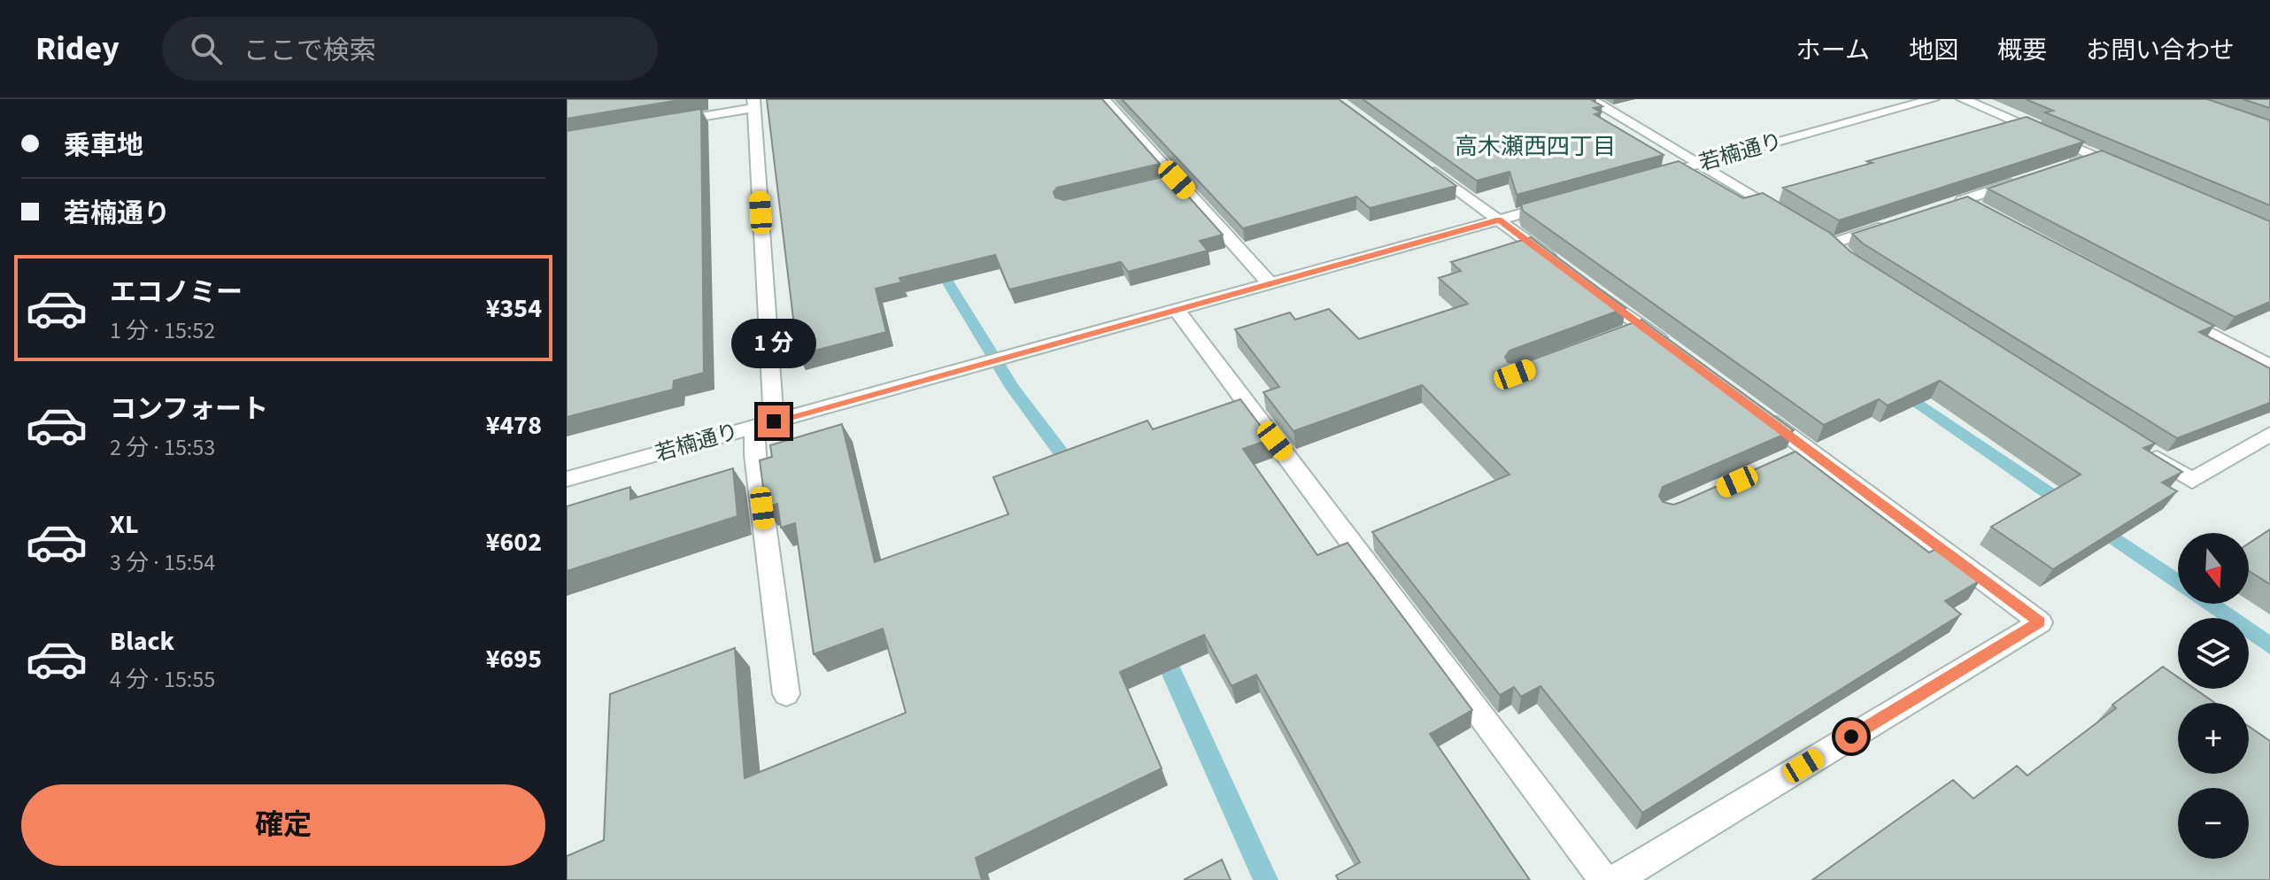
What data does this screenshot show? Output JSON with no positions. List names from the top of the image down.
{
  "streets": {
    "street": ["若楠通り"]
  },
  "districts": ["高木瀬西四丁目"],
  "north": "bottom",
  "page": {
    "header": "Ridey",
    "search": "ここで検索",
    "nav": [
      "ホーム",
      "地図",
      "概要",
      "お問い合わせ"
    ],
    "banner": ["乗車地", "若楠通り"],
    "list": [
      {
        "name": "エコノミー",
        "note": "1 分 · 15:52",
        "value": "¥354"
      },
      {
        "name": "コンフォート",
        "note": "2 分 · 15:53",
        "value": "¥478"
      },
      {
        "name": "XL",
        "note": "3 分 · 15:54",
        "value": "¥602"
      },
      {
        "name": "Black",
        "note": "4 分 · 15:55",
        "value": "¥695"
      }
    ],
    "bubble": "1 分",
    "map_buttons": ["+", "−"],
    "buttons": "確定"
  }
}
